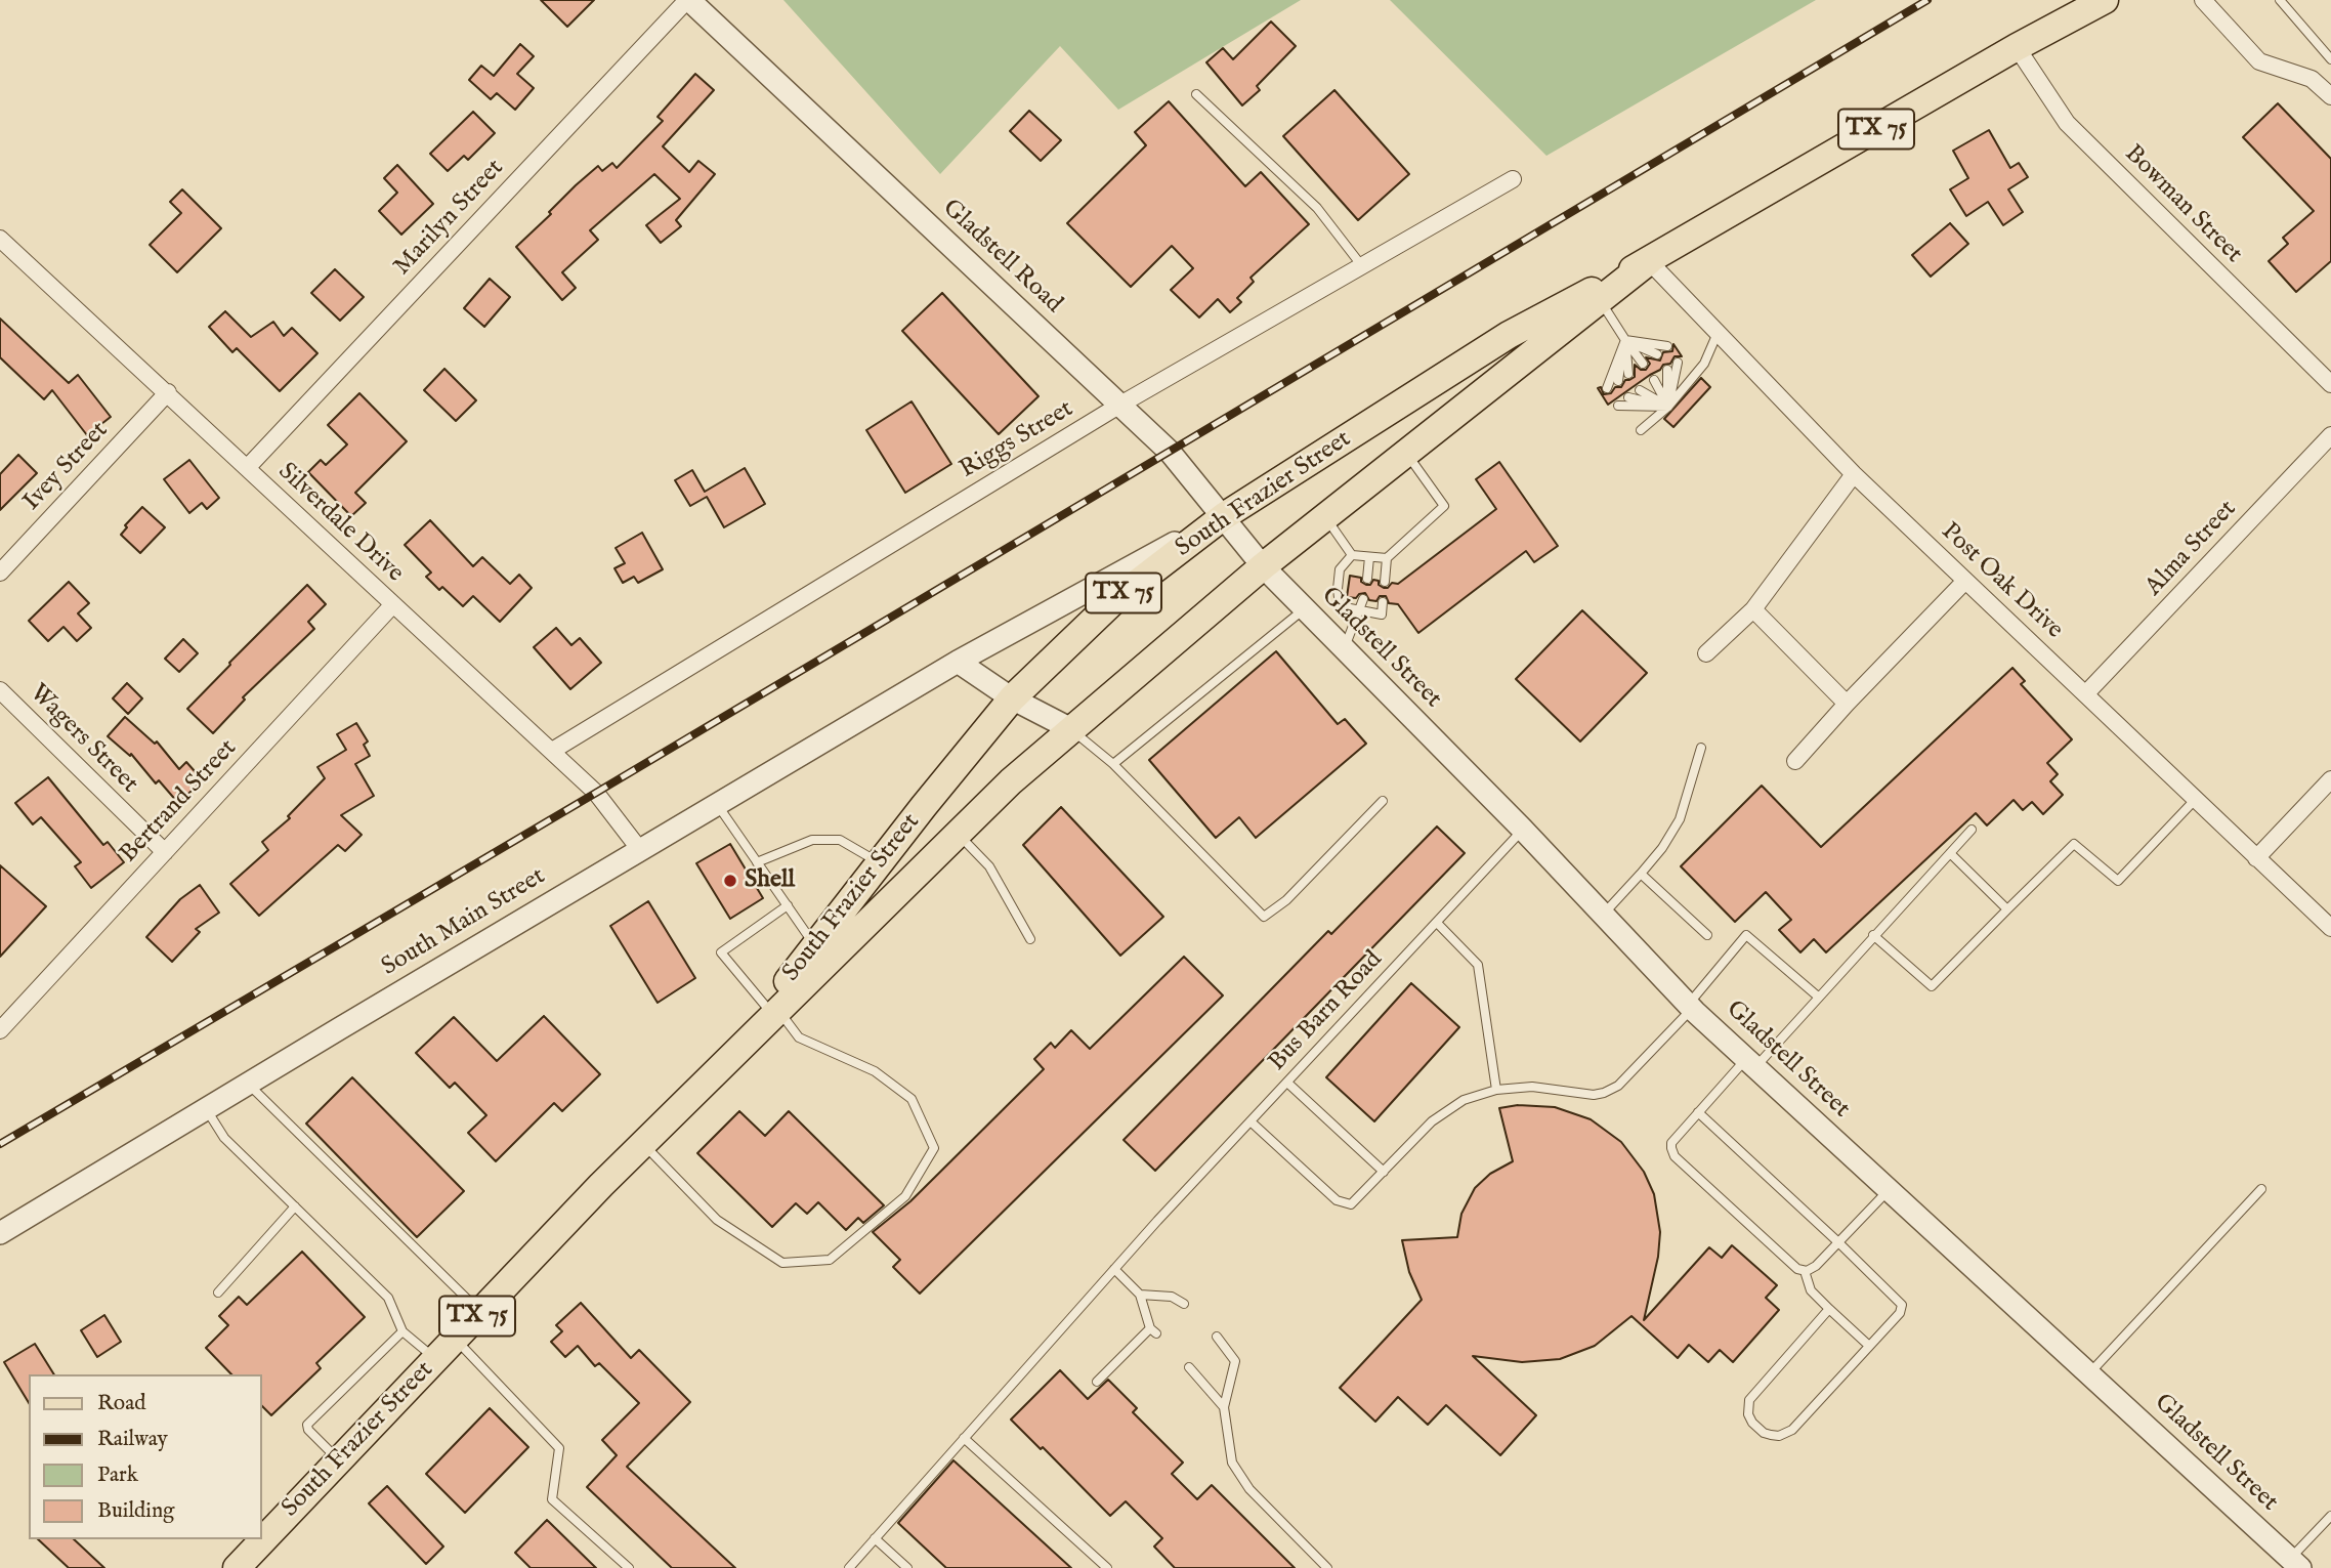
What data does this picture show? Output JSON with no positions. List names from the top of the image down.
{
  "streets": {
    "main road": ["TX 75", "South Frazier Street"],
    "street": [
      "Bowman Street",
      "Marilyn Street",
      "Gladstell Road",
      "Riggs Street",
      "Ivey Street",
      "Silverdale Drive",
      "Alma Street",
      "Post Oak Drive",
      "Gladstell Street",
      "Wagers Street",
      "Bertrand Street",
      "South Main Street"
    ],
    "lane": ["Bus Barn Road"]
  },
  "crossings": [
    ["Bowman Street", "South Frazier Street"],
    ["Marilyn Street", "Gladstell Road"],
    ["Marilyn Street", "Silverdale Drive"],
    ["Gladstell Road", "Riggs Street"],
    ["Gladstell Road", "South Frazier Street"],
    ["Gladstell Road", "Gladstell Street"],
    ["Gladstell Road", "South Main Street"],
    ["Riggs Street", "Silverdale Drive"],
    ["Ivey Street", "Silverdale Drive"],
    ["South Frazier Street", "Post Oak Drive"],
    ["South Frazier Street", "Gladstell Street"],
    ["South Frazier Street", "South Main Street"],
    ["Silverdale Drive", "Bertrand Street"],
    ["Silverdale Drive", "South Main Street"],
    ["Alma Street", "Post Oak Drive"],
    ["Gladstell Street", "Bus Barn Road"],
    ["Wagers Street", "Bertrand Street"]
  ],
  "places": ["Shell"],
  "legend": [
    "Road",
    "Railway",
    "Park",
    "Building"
  ]
}
